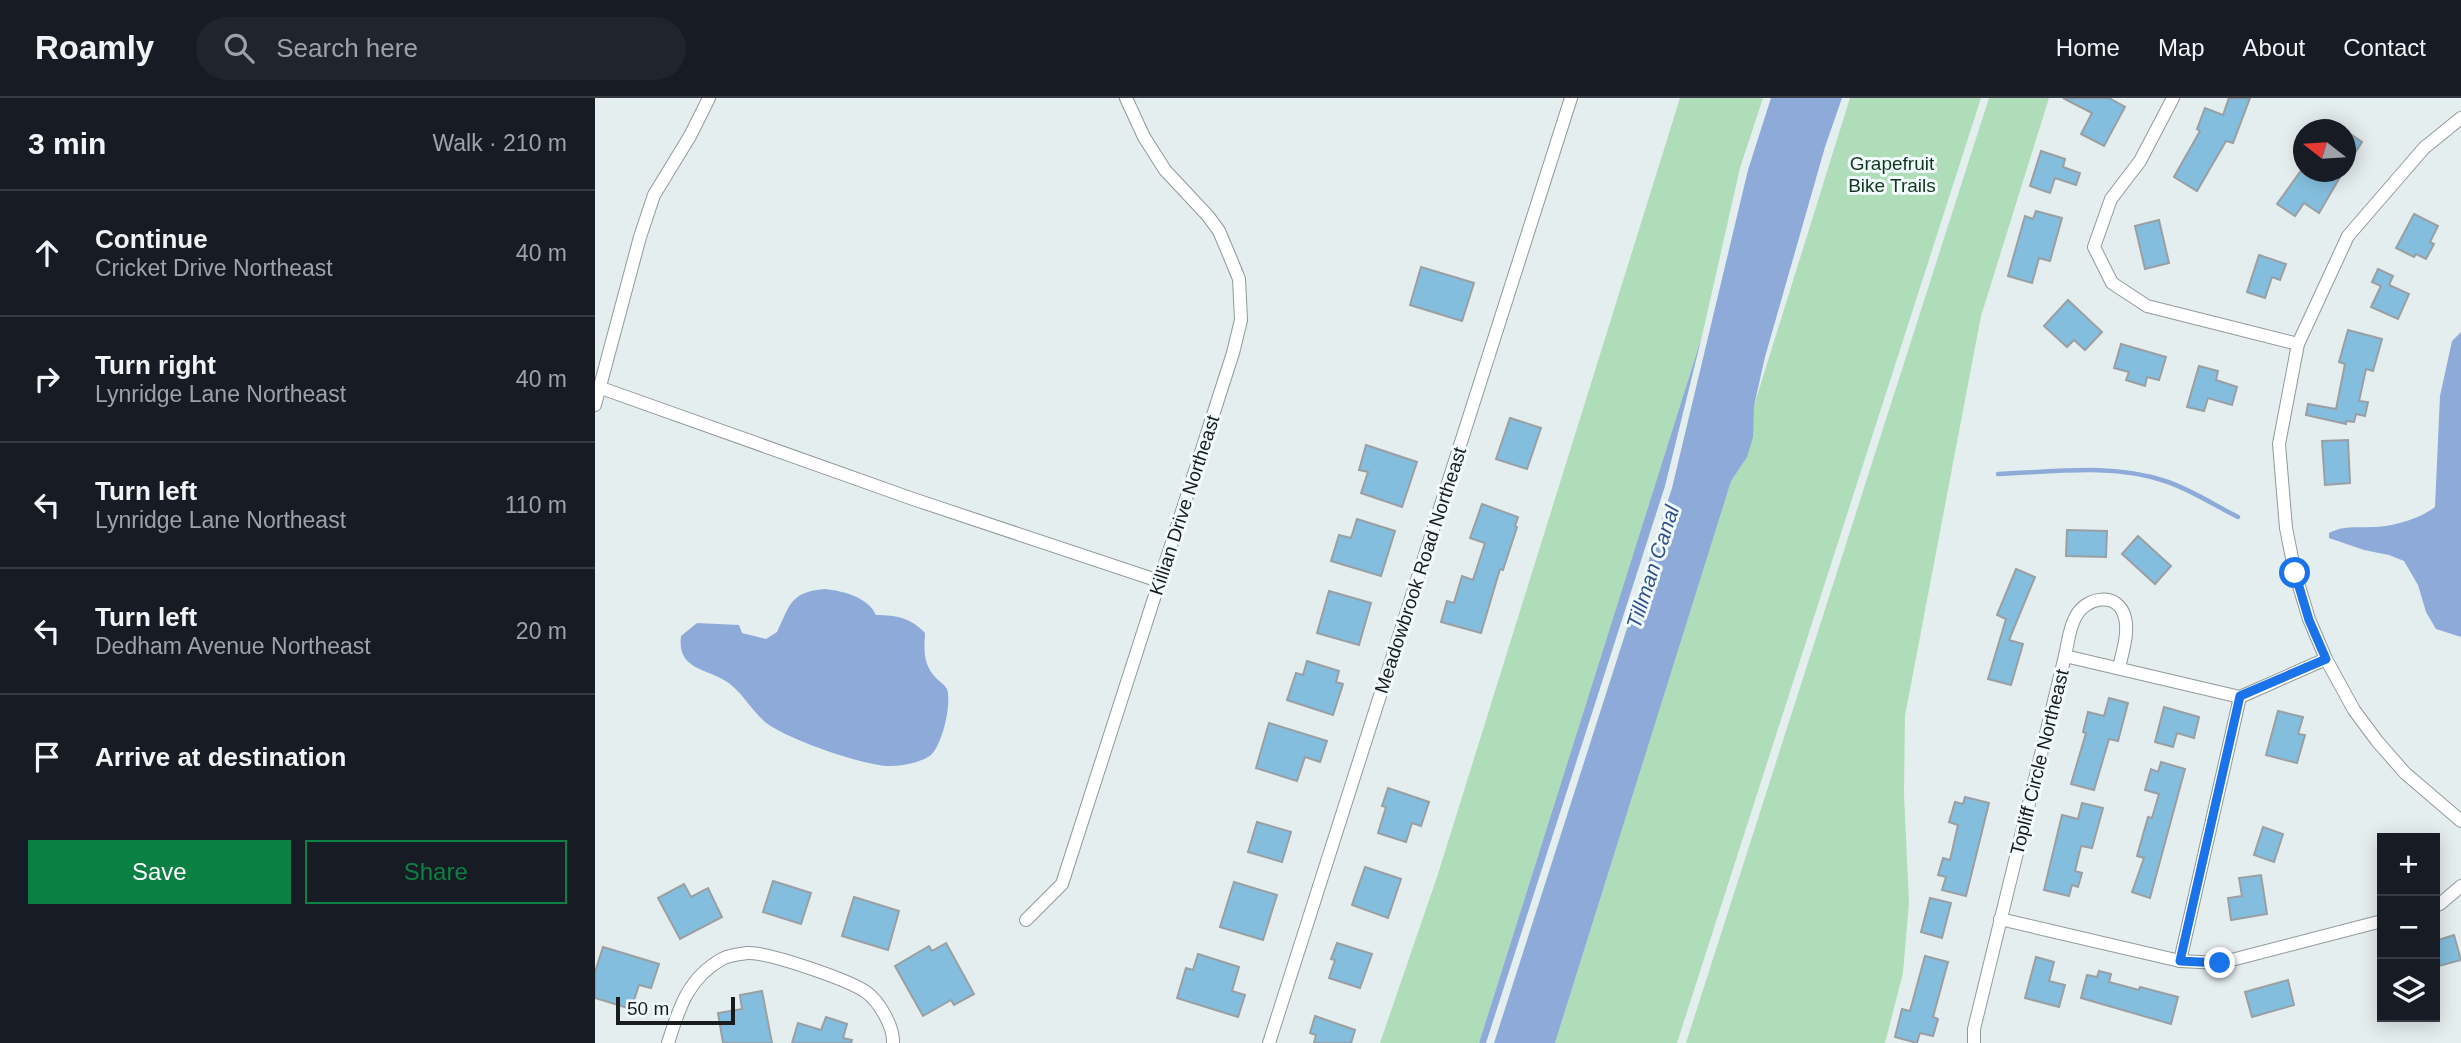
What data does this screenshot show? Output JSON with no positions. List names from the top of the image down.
{
  "streets": {
    "street": ["Killian Drive Northeast", "Meadowbrook Road Northeast", "Topliff Circle Northeast"]
  },
  "water": ["Tillman Canal"],
  "parks": ["Grapefruit Bike Trails"],
  "scale_bar": "50 m",
  "north": "left",
  "page": {
    "header": "Roamly",
    "search": "Search here",
    "nav": [
      "Home",
      "Map",
      "About",
      "Contact"
    ],
    "heading": ["3 min", "Walk · 210 m"],
    "list": [
      ["Continue", "Cricket Drive Northeast", "40 m"],
      ["Turn right", "Lynridge Lane Northeast", "40 m"],
      ["Turn left", "Lynridge Lane Northeast", "110 m"],
      ["Turn left", "Dedham Avenue Northeast", "20 m"],
      "Arrive at destination"
    ],
    "buttons": ["Save", "Share"],
    "map_buttons": ["+", "−"],
    "scale": "50 m"
  }
}
